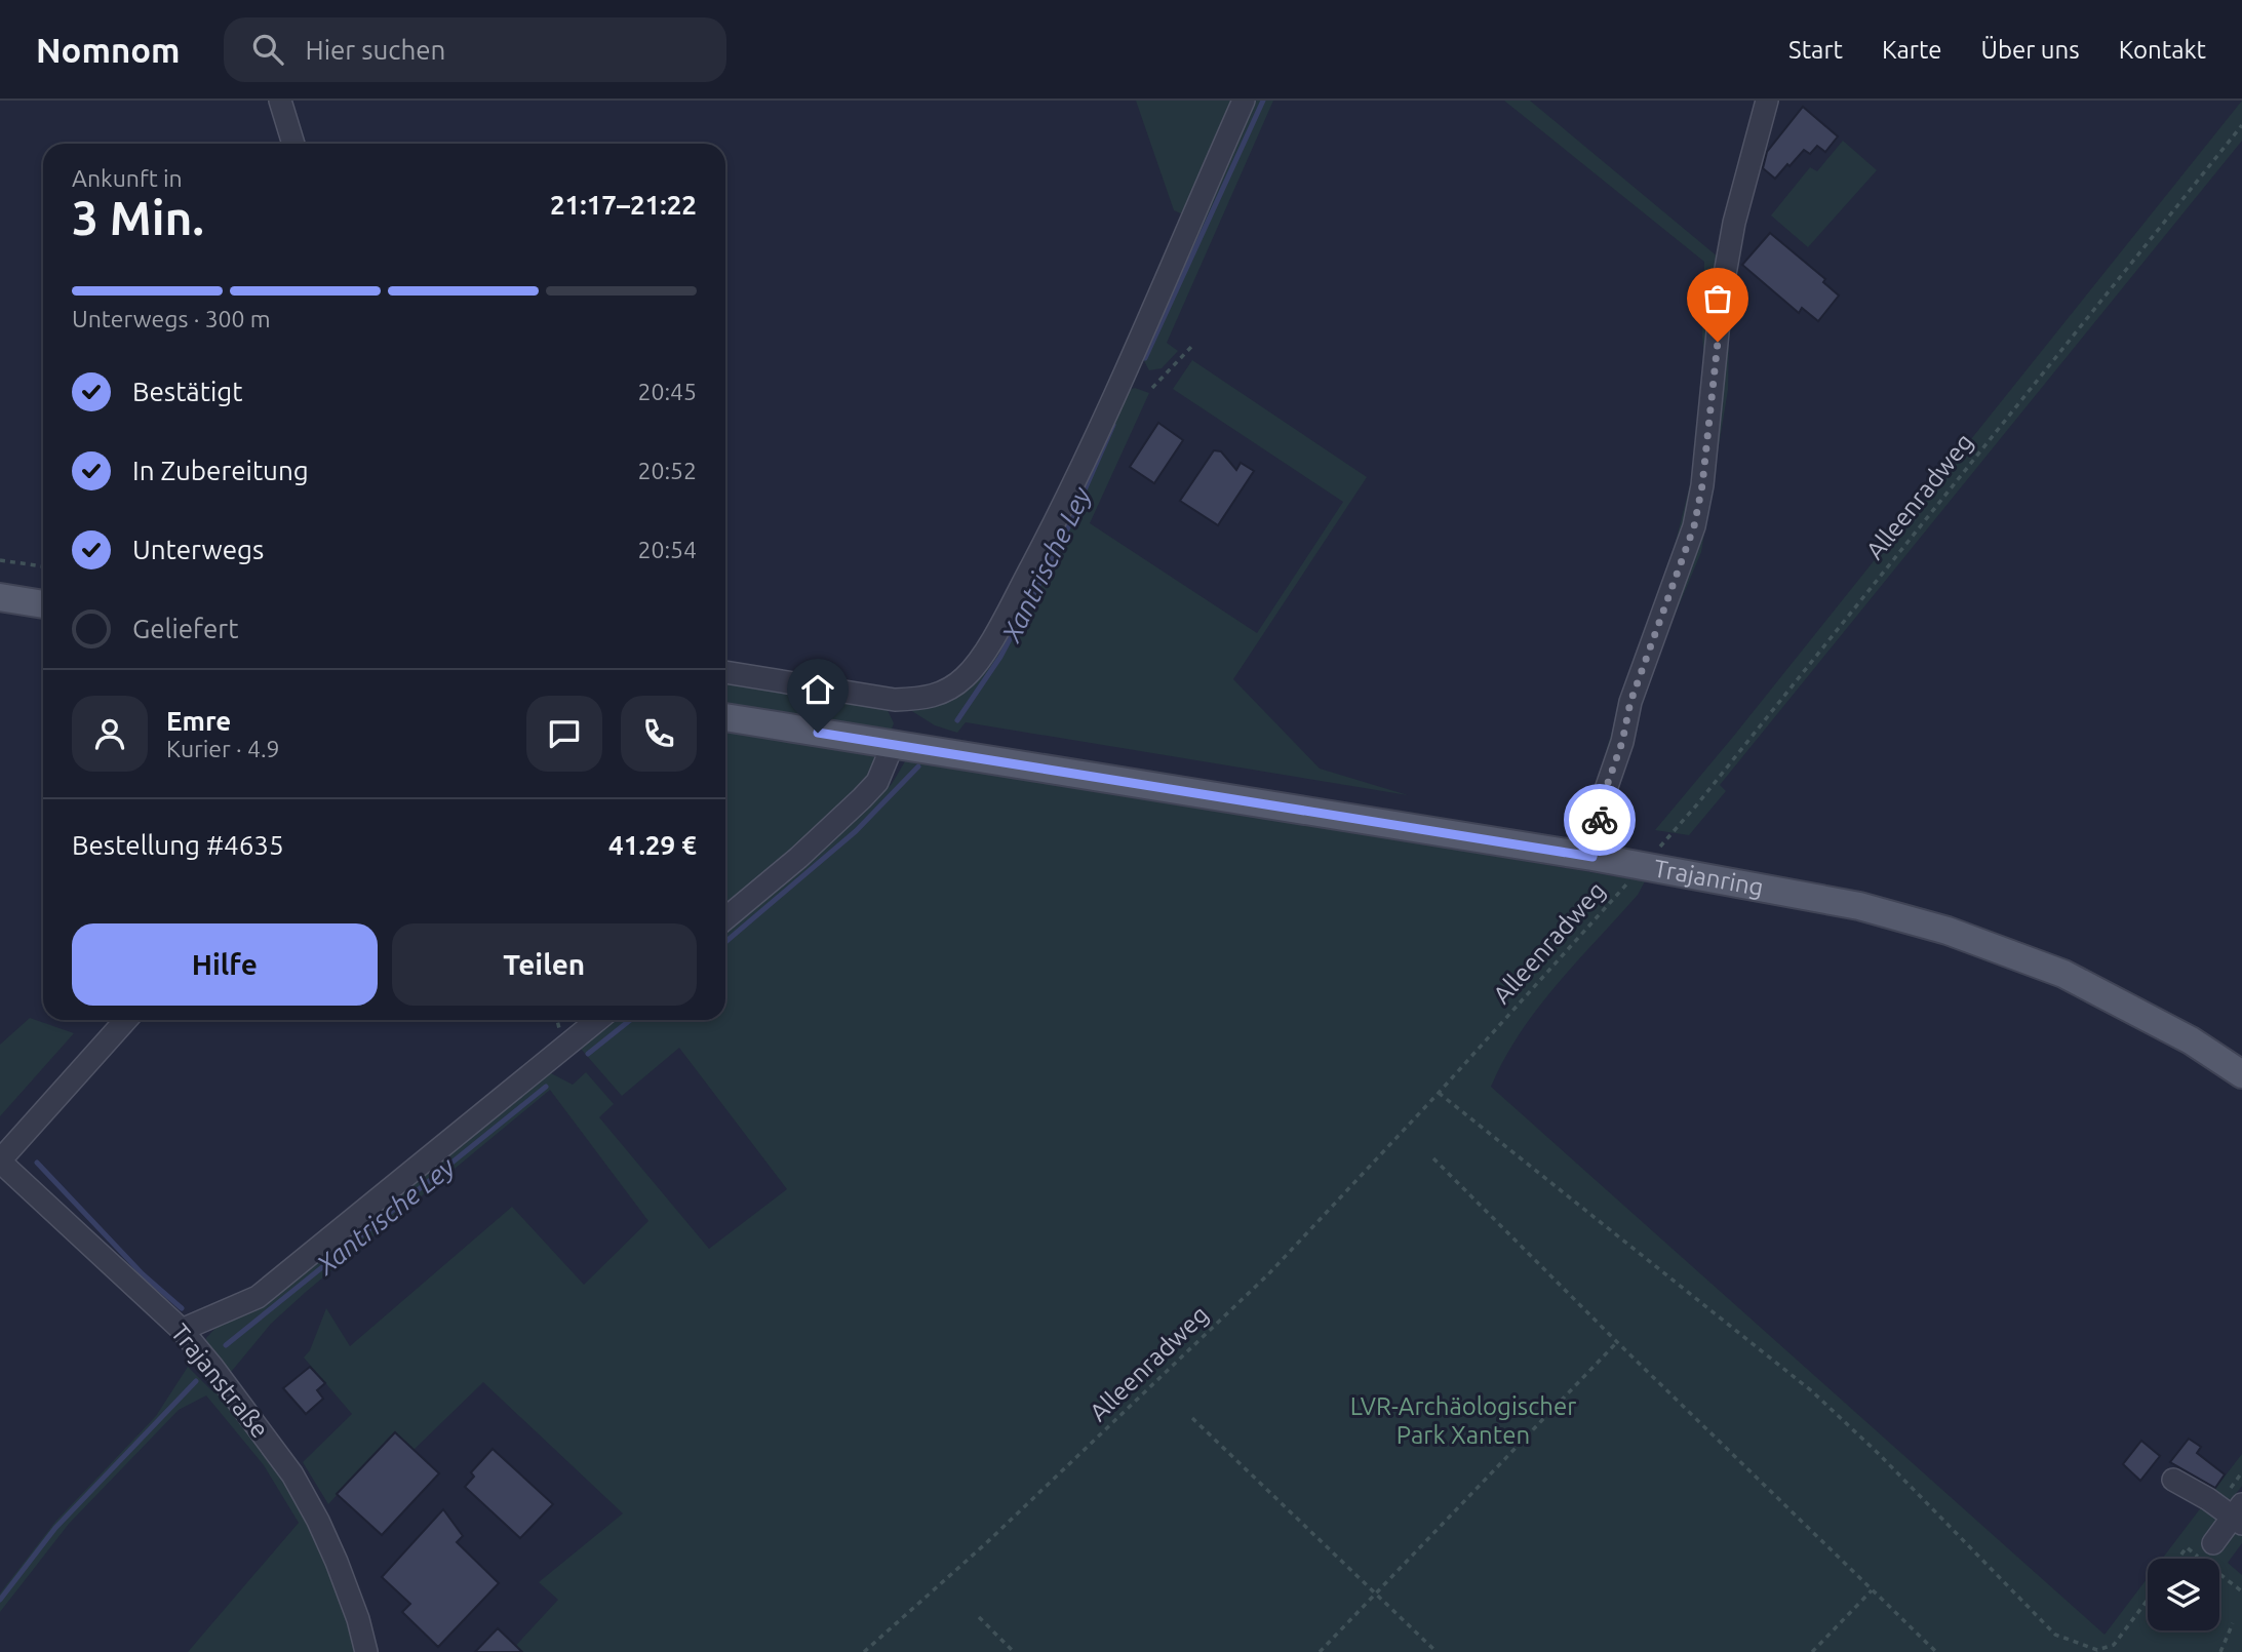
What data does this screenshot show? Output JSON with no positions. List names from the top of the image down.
{
  "streets": {
    "main road": ["Trajanring"],
    "street": ["Trajanstraße"],
    "path": ["Alleenradweg"]
  },
  "crossings": [
    ["Alleenradweg", "Trajanring"]
  ],
  "water": ["Xantrische Ley"],
  "parks": ["LVR-Archäologischer Park Xanten"],
  "page": {
    "header": "Nomnom",
    "search": "Hier suchen",
    "nav": [
      "Start",
      "Karte",
      "Über uns",
      "Kontakt"
    ],
    "heading": ["3 Min.", "Ankunft in", "21:17–21:22"],
    "panel": [
      "Emre",
      "Kurier · 4.9",
      "Bestellung #4635",
      "41.29 €"
    ],
    "bar": "Unterwegs · 300 m",
    "list": [
      ["Bestätigt", "20:45"],
      ["In Zubereitung", "20:52"],
      ["Unterwegs", "20:54"],
      "Geliefert"
    ],
    "buttons": ["Hilfe", "Teilen"]
  }
}
